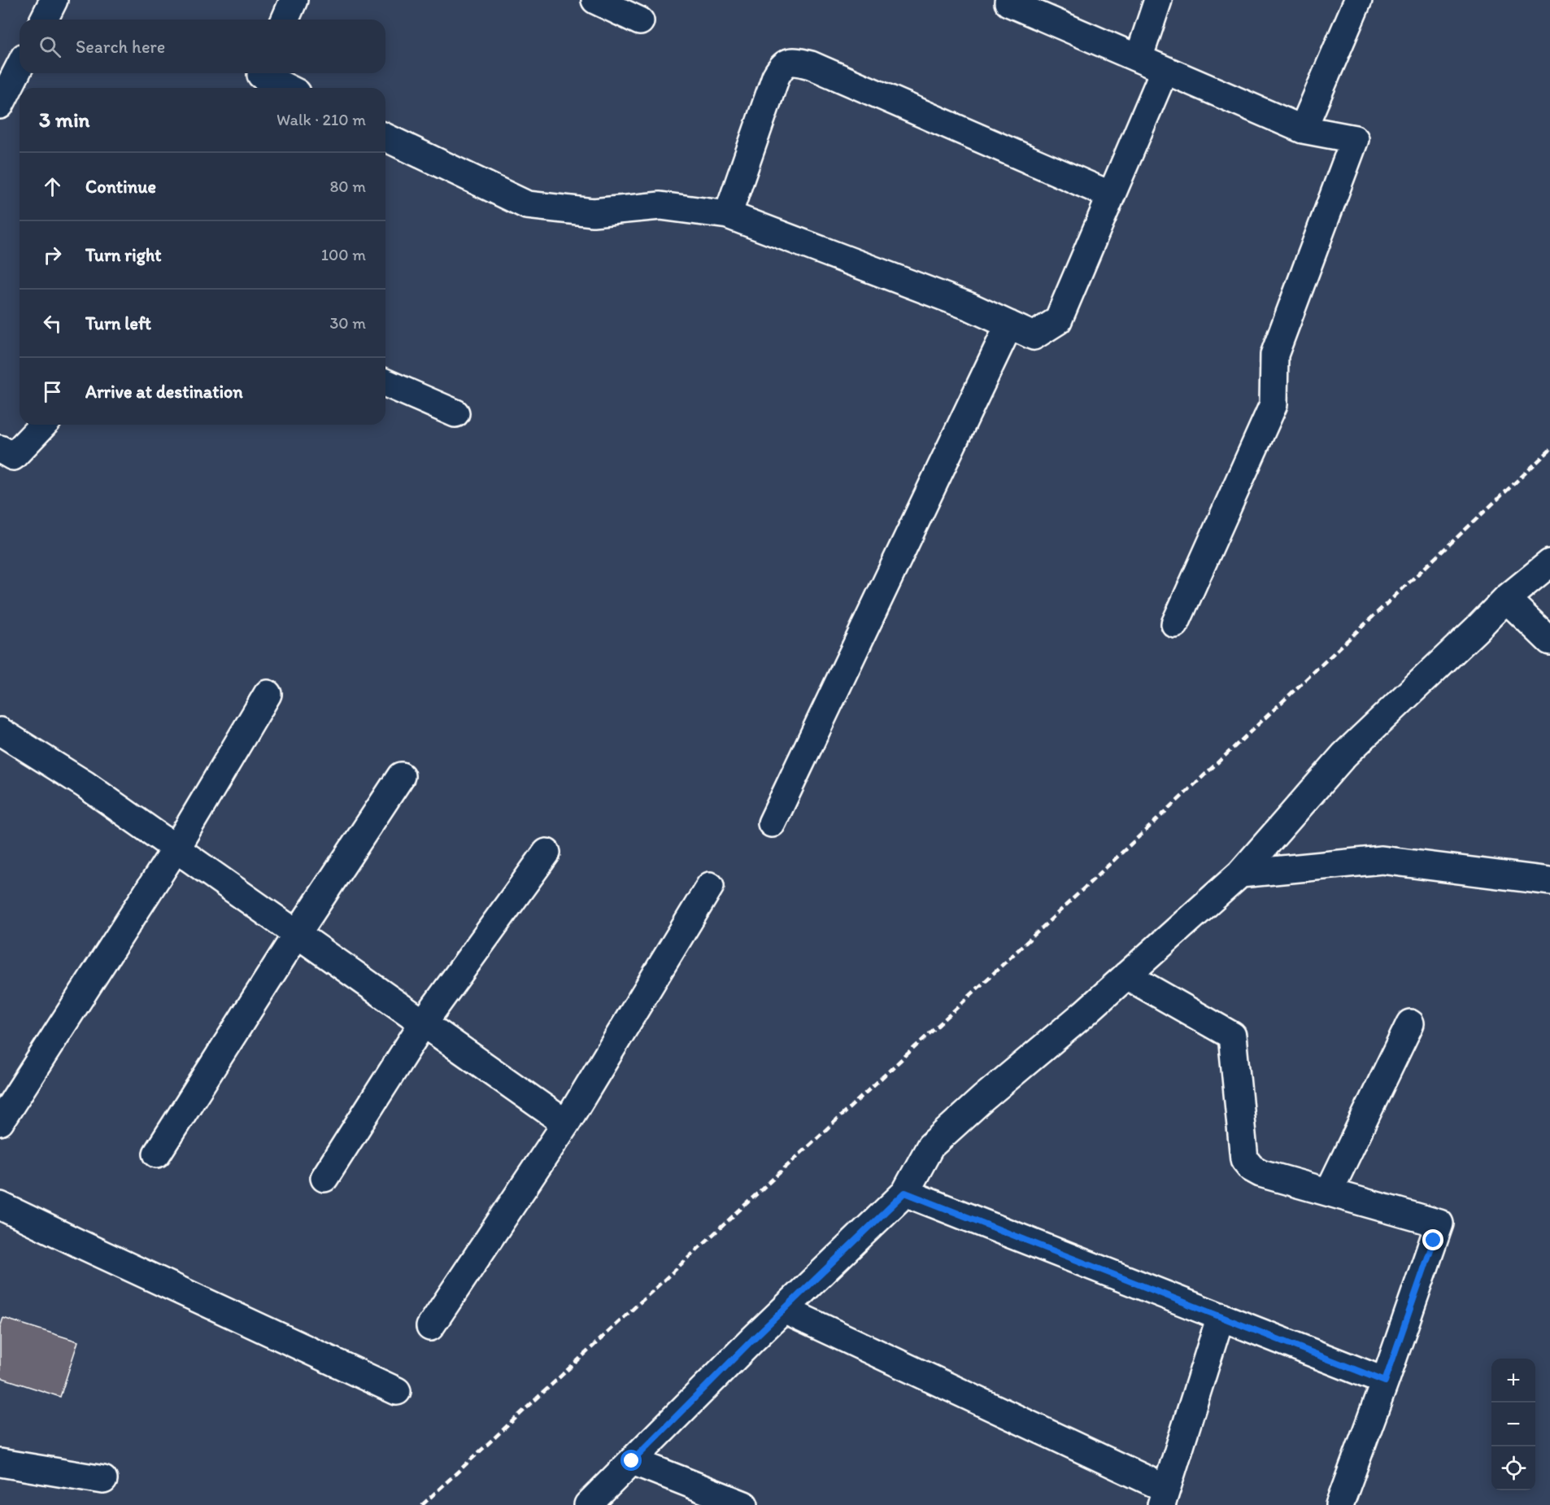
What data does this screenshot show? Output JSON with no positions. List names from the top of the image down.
{
  "page": {
    "search": "Search here",
    "heading": ["3 min", "Walk · 210 m"],
    "list": [
      ["Continue", "80 m"],
      ["Turn right", "100 m"],
      ["Turn left", "30 m"],
      "Arrive at destination"
    ],
    "map_buttons": ["+", "−"]
  }
}
